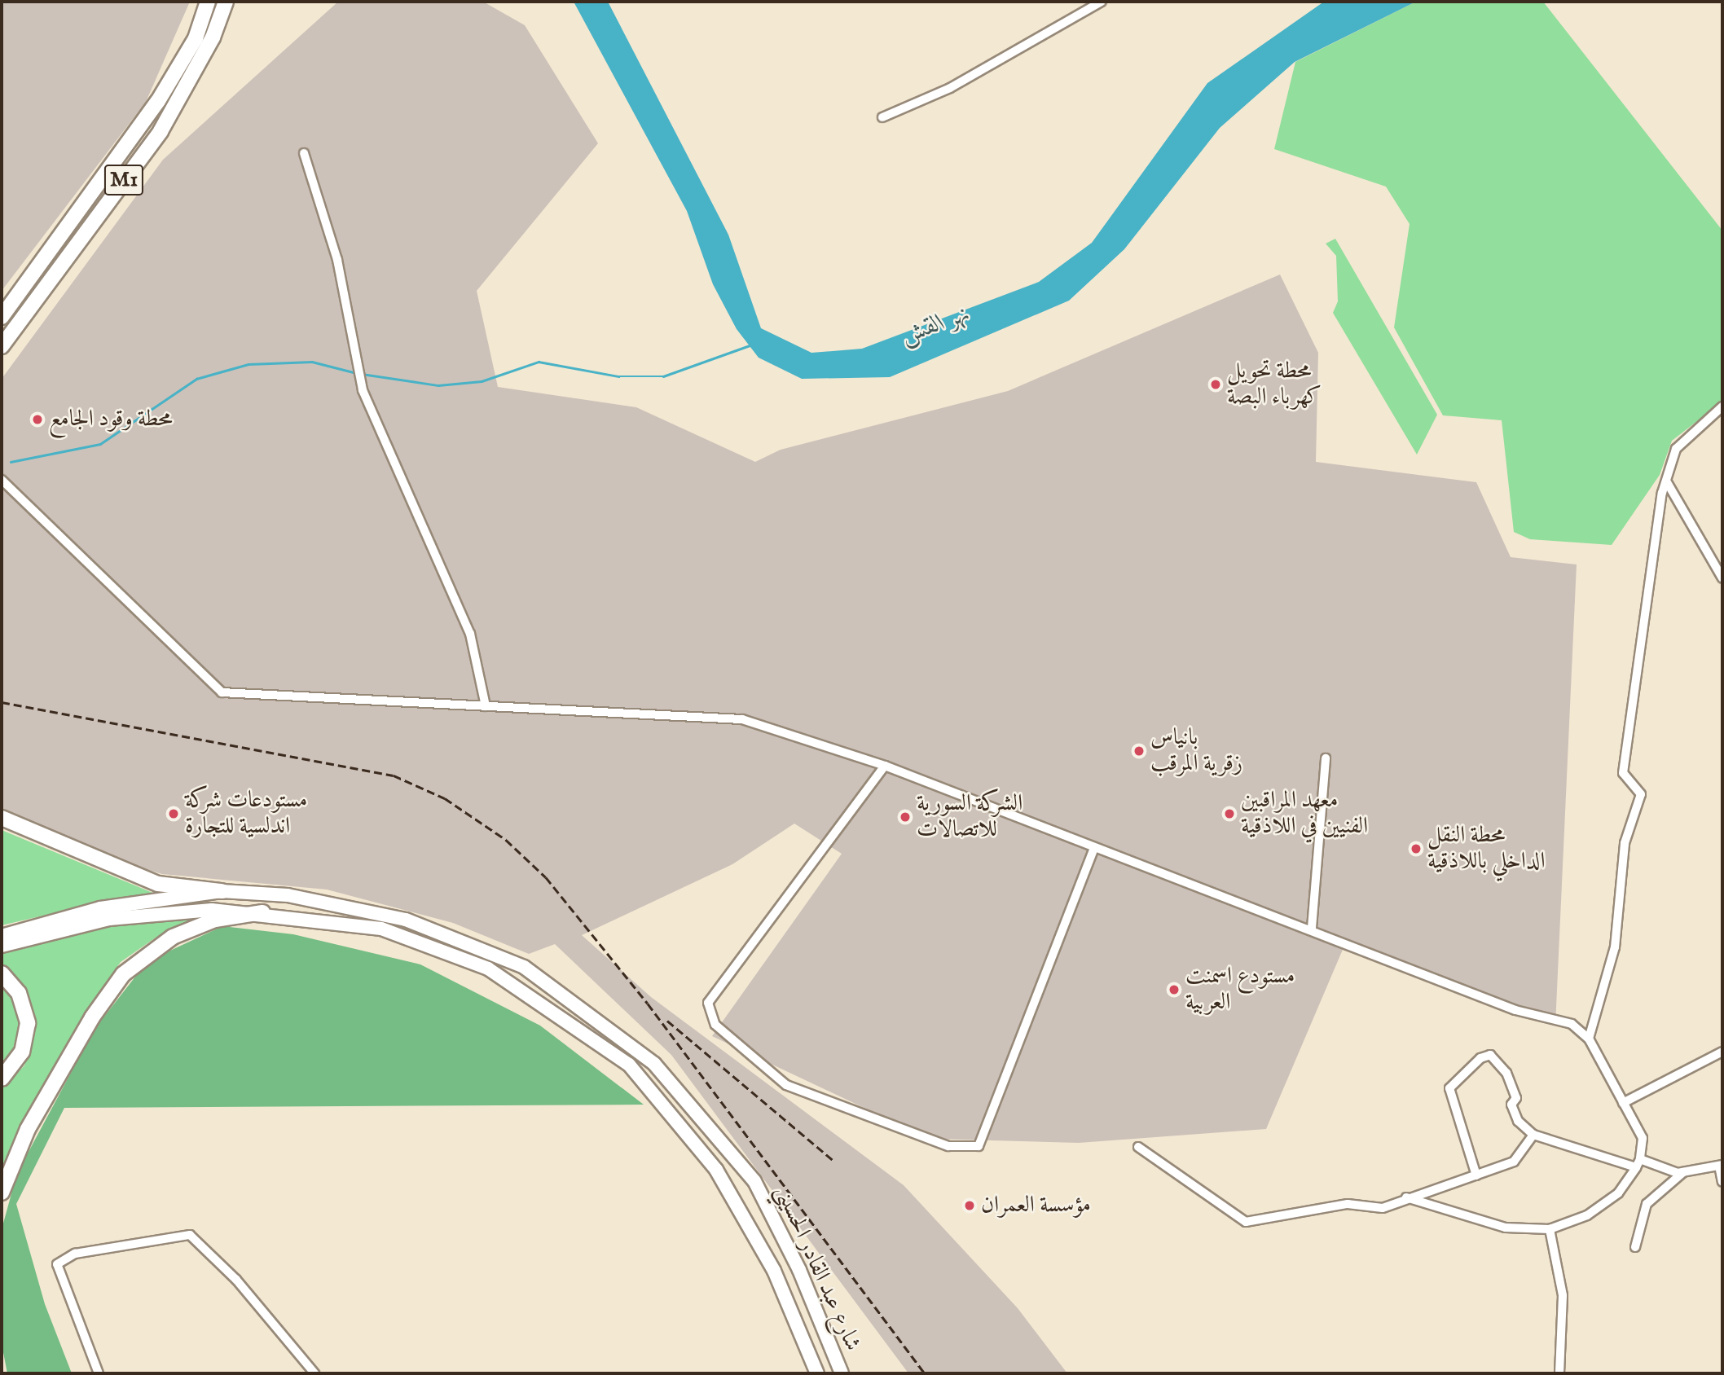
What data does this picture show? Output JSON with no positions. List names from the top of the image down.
{
  "streets": {
    "highway": ["M1"],
    "main road": ["شارع عبد القادر الحسيني"]
  },
  "water": ["نهر القش"],
  "places": [
    "محطة تحويل كهرباء البصة",
    "محطة وقود الجامع",
    "بانياس زقرية المرقب",
    "مستودعات شركة اندلسية للتجارة",
    "معهد المراقبين الفنيين في اللاذقية",
    "الشركة السورية للاتصالات",
    "محطة النقل الداخلي باللاذقية",
    "مستودع اسمنت العربية",
    "مؤسسة العمران"
  ]
}
